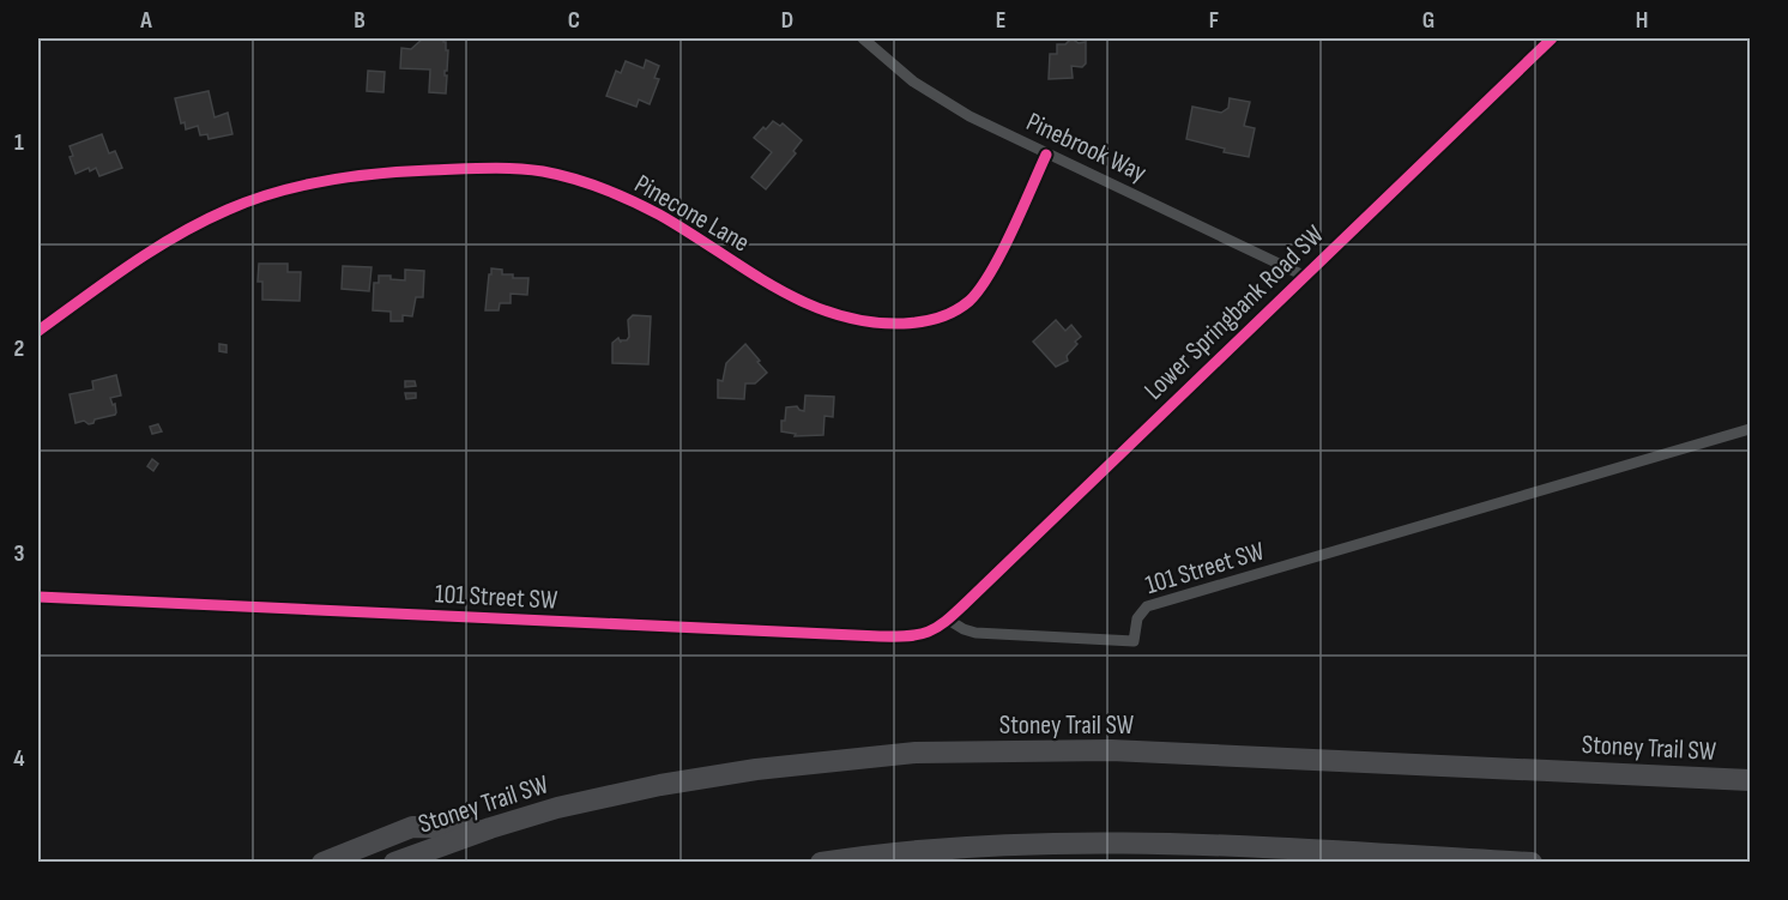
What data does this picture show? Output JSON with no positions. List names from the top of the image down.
{
  "streets": {
    "highway": ["Stoney Trail SW"],
    "street": [
      "Pinebrook Way",
      "Pinecone Lane",
      "Lower Springbank Road SW",
      "101 Street SW"
    ]
  },
  "crossings": [
    ["Pinebrook Way", "Pinecone Lane"],
    ["Pinebrook Way", "Lower Springbank Road SW"],
    ["Lower Springbank Road SW", "101 Street SW"]
  ],
  "grid": {
    "columns": [
      "A",
      "B",
      "C",
      "D",
      "E",
      "F",
      "G",
      "H"
    ],
    "rows": [
      "1",
      "2",
      "3",
      "4"
    ]
  }
}
